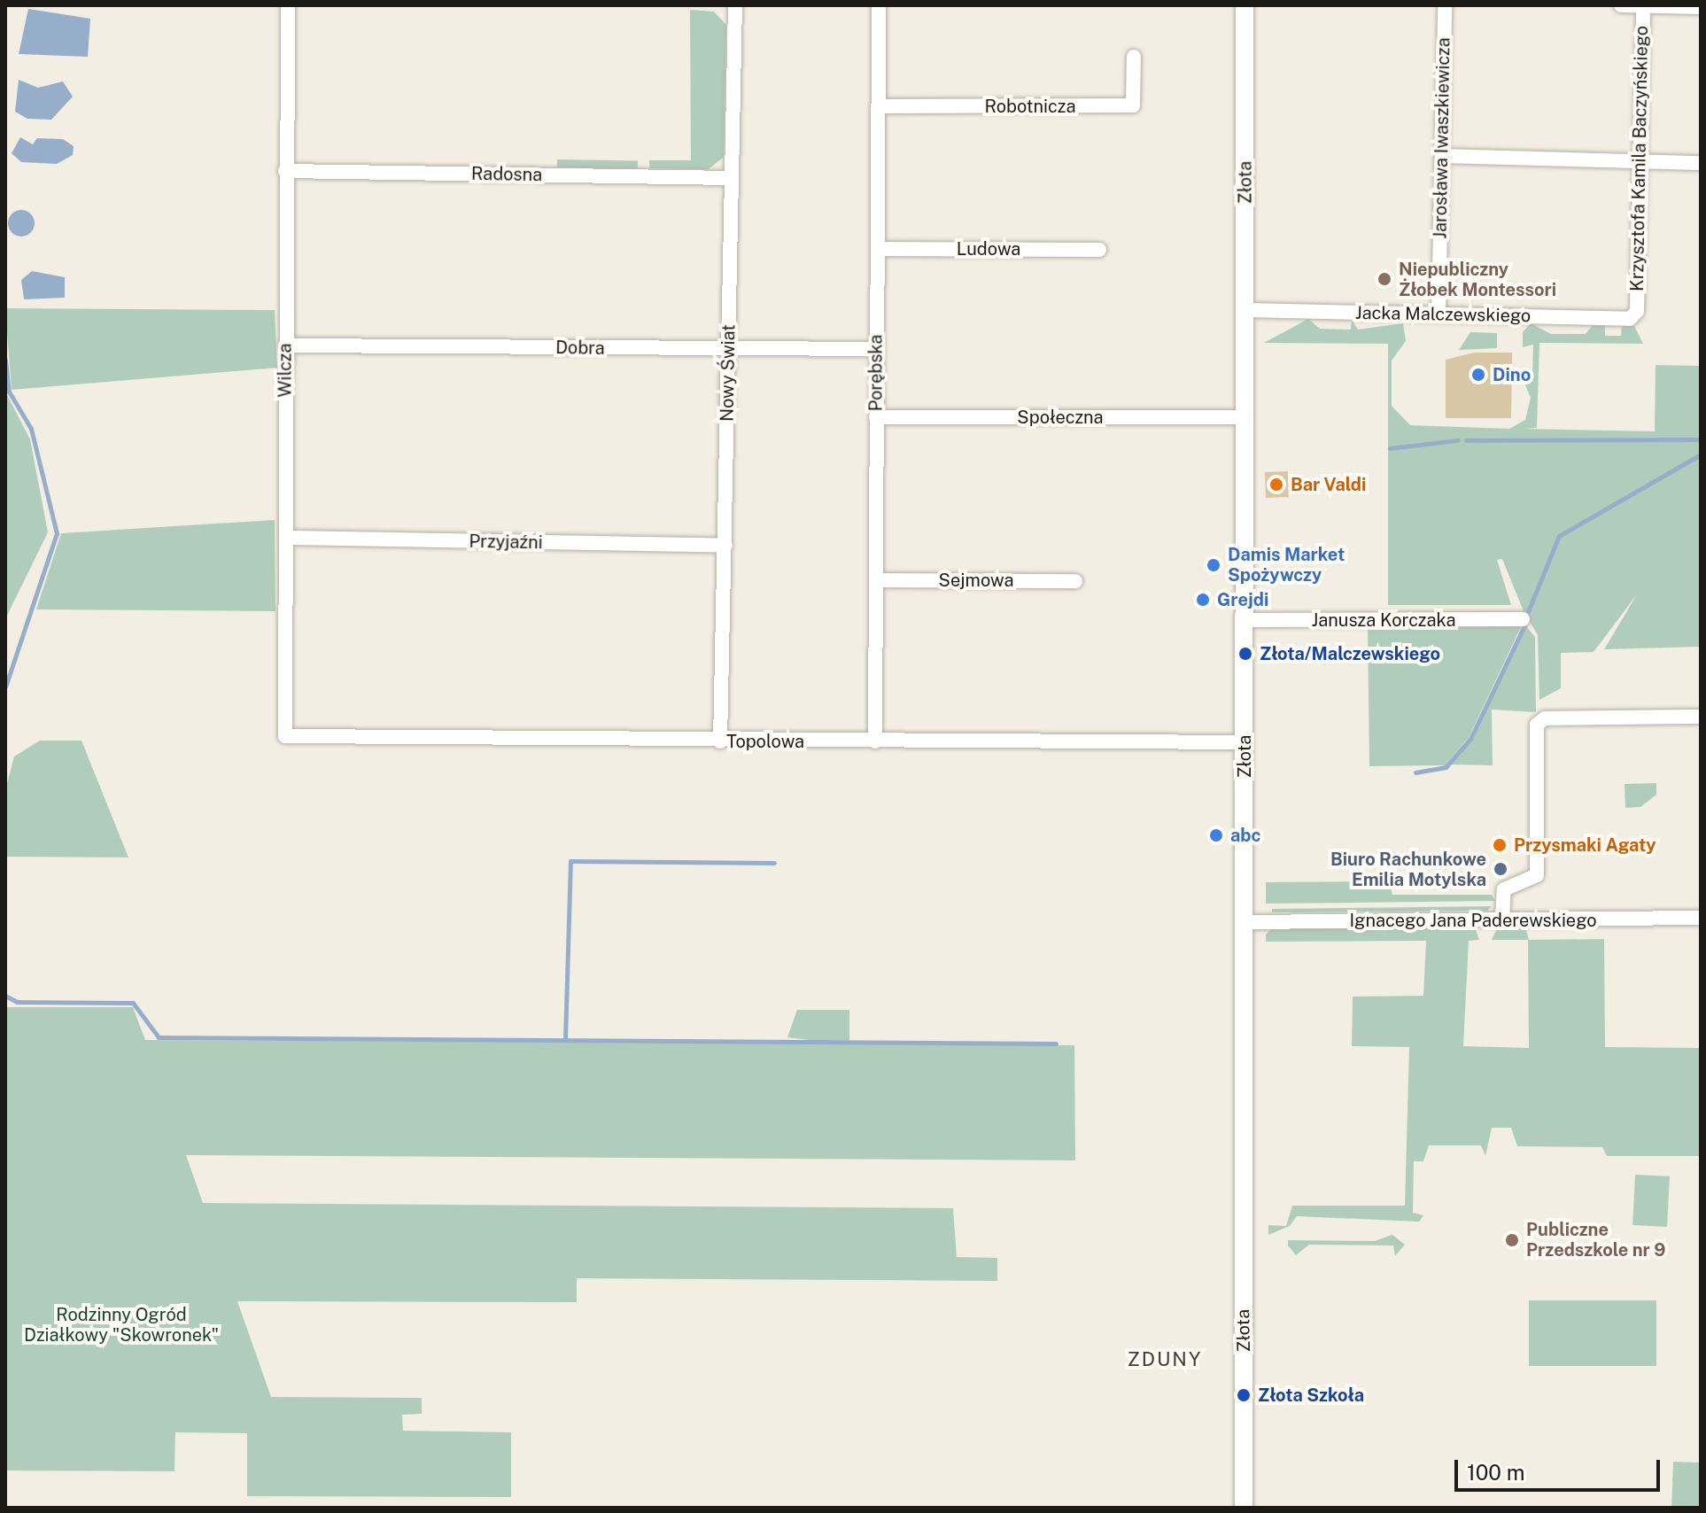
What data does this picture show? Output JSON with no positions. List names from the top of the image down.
{
  "streets": {
    "street": [
      "Robotnicza",
      "Jarosława Iwaszkiewicza",
      "Krzysztofa Kamila Baczyńskiego",
      "Radosna",
      "Złota",
      "Ludowa",
      "Jacka Malczewskiego",
      "Dobra",
      "Wilcza",
      "Nowy Świat",
      "Porębska",
      "Społeczna",
      "Przyjaźni",
      "Sejmowa",
      "Janusza Korczaka",
      "Topolowa",
      "Ignacego Jana Paderewskiego"
    ]
  },
  "crossings": [
    ["Robotnicza", "Porębska"],
    ["Jarosława Iwaszkiewicza", "Jacka Malczewskiego"],
    ["Krzysztofa Kamila Baczyńskiego", "Jacka Malczewskiego"],
    ["Radosna", "Wilcza"],
    ["Radosna", "Nowy Świat"],
    ["Złota", "Jacka Malczewskiego"],
    ["Złota", "Społeczna"],
    ["Złota", "Janusza Korczaka"],
    ["Złota", "Topolowa"],
    ["Złota", "Ignacego Jana Paderewskiego"],
    ["Ludowa", "Porębska"],
    ["Dobra", "Wilcza"],
    ["Dobra", "Nowy Świat"],
    ["Dobra", "Porębska"],
    ["Wilcza", "Przyjaźni"],
    ["Wilcza", "Topolowa"],
    ["Nowy Świat", "Przyjaźni"],
    ["Nowy Świat", "Topolowa"],
    ["Porębska", "Społeczna"],
    ["Porębska", "Sejmowa"],
    ["Porębska", "Topolowa"]
  ],
  "districts": ["ZDUNY"],
  "parks": ["Rodzinny Ogród Działkowy \"Skowronek\""],
  "places": [
    "Niepubliczny Żłobek Montessori",
    "Dino",
    "Bar Valdi",
    "Damis Market Spożywczy",
    "Grejdi",
    "Złota/Malczewskiego",
    "abc",
    "Przysmaki Agaty",
    "Biuro Rachunkowe Emilia Motylska",
    "Publiczne Przedszkole nr 9",
    "Złota Szkoła"
  ],
  "scale_bar": "100 m"
}
